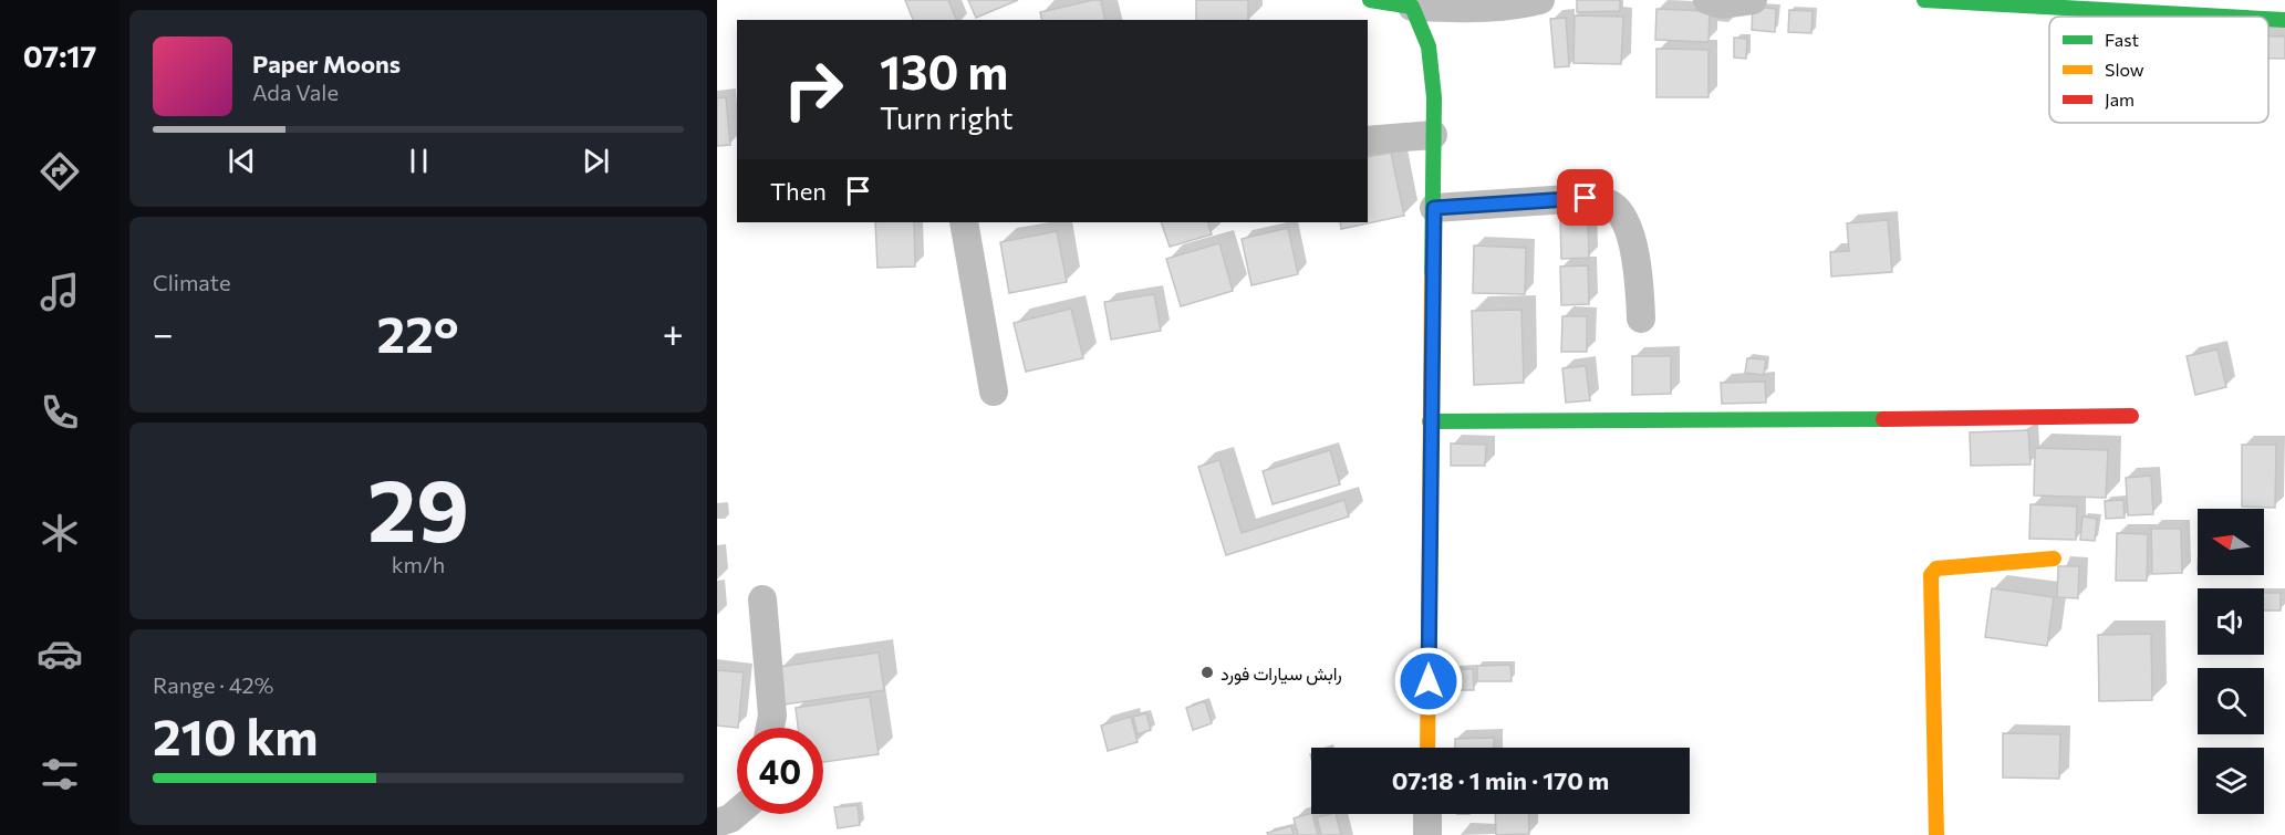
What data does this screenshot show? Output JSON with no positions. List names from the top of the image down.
{
  "places": ["رابش سيارات فورد"],
  "legend": ["Fast", "Slow", "Jam"],
  "north": "left",
  "page": {
    "tabs": "07:17",
    "turn": ["130 m", "Turn right"],
    "song": ["Paper Moons", "Ada Vale"],
    "then": "Then",
    "tile": [
      "Climate",
      ["29", "km/h"],
      ["Range · 42%", "210 km"]
    ],
    "heat": ["−", "22°", "+"],
    "limit": "40",
    "trip": "07:18 · 1 min · 170 m"
  }
}
